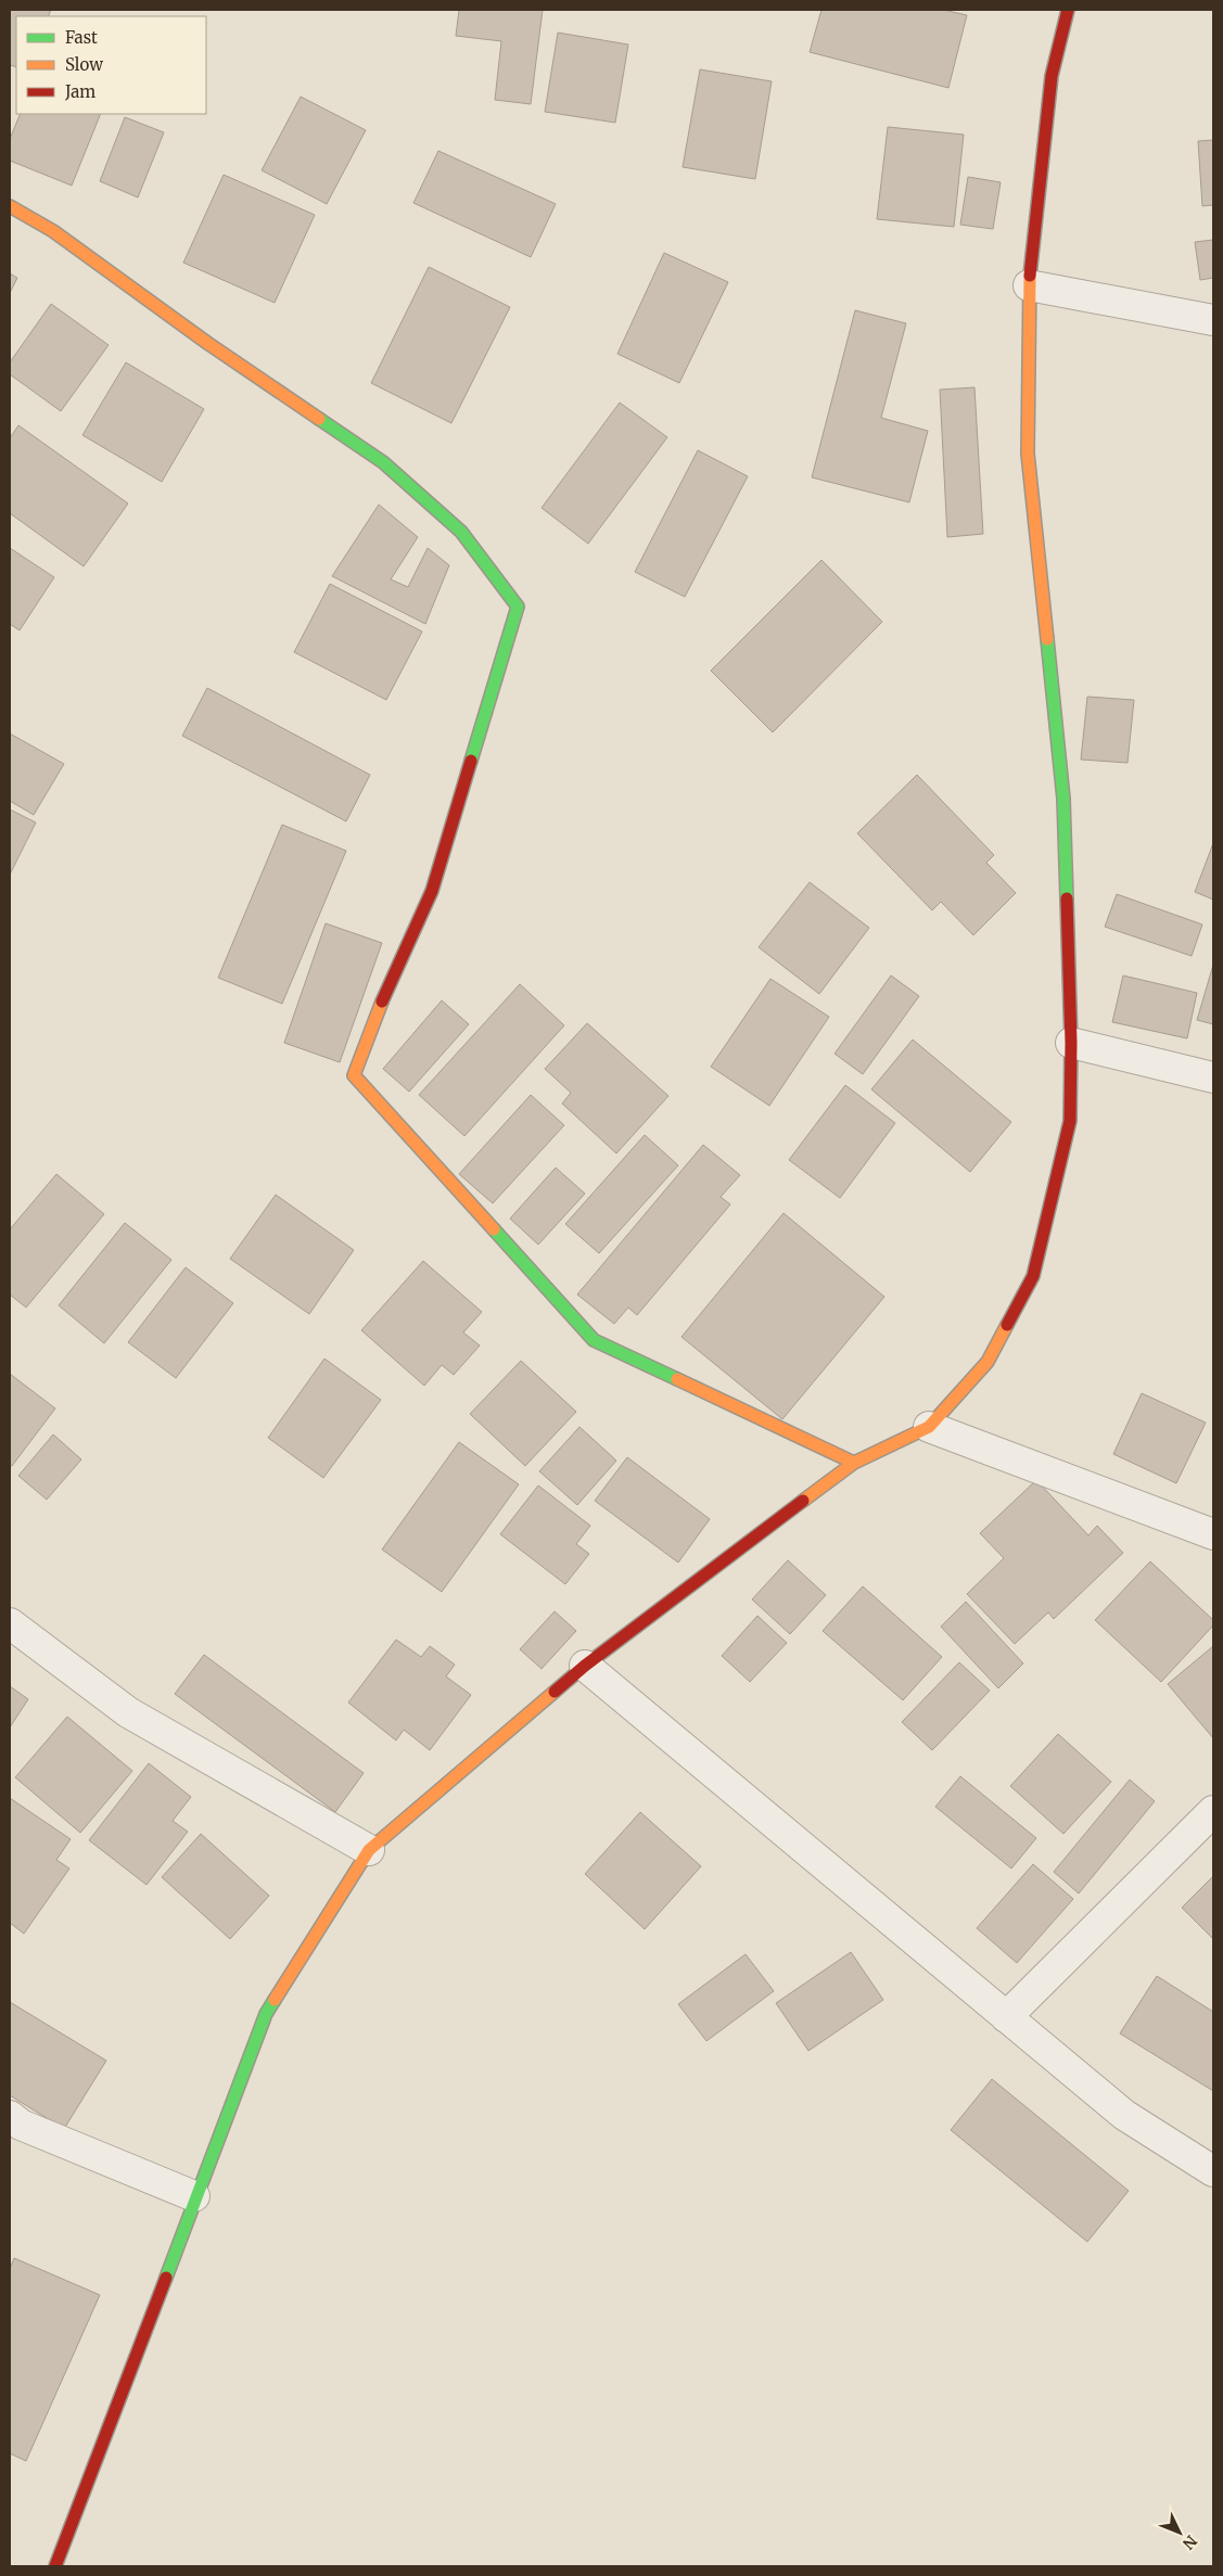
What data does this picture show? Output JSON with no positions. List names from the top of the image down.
{
  "legend": ["Fast", "Slow", "Jam"],
  "north": "bottom right"
}
